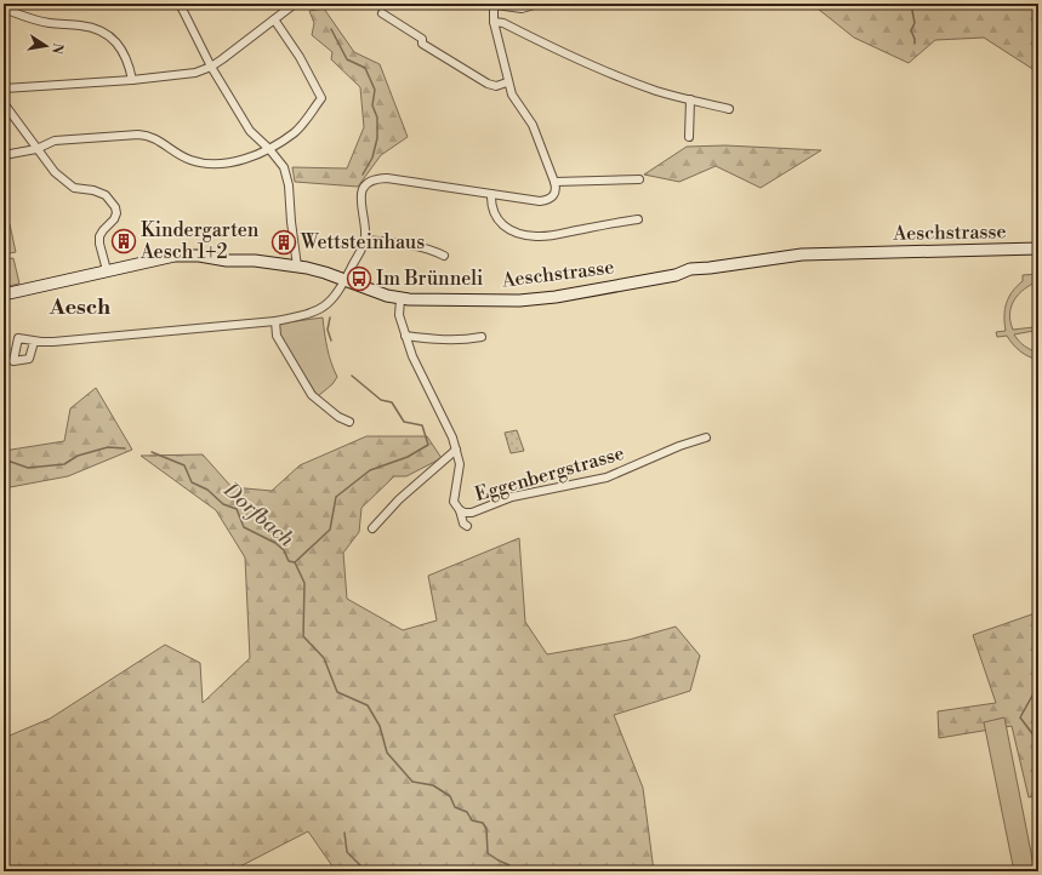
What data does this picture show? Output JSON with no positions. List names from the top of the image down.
{
  "streets": {
    "main road": ["Aeschstrasse"],
    "street": ["Eggenbergstrasse"]
  },
  "crossings": [
    ["Aeschstrasse", "Eggenbergstrasse"]
  ],
  "districts": ["Aesch"],
  "water": ["Dorfbach"],
  "places": {
    "building": ["Kindergarten Aesch 1+2", "Wettsteinhaus"],
    "bus stop": ["Im Brünneli"]
  },
  "north": "right"
}
